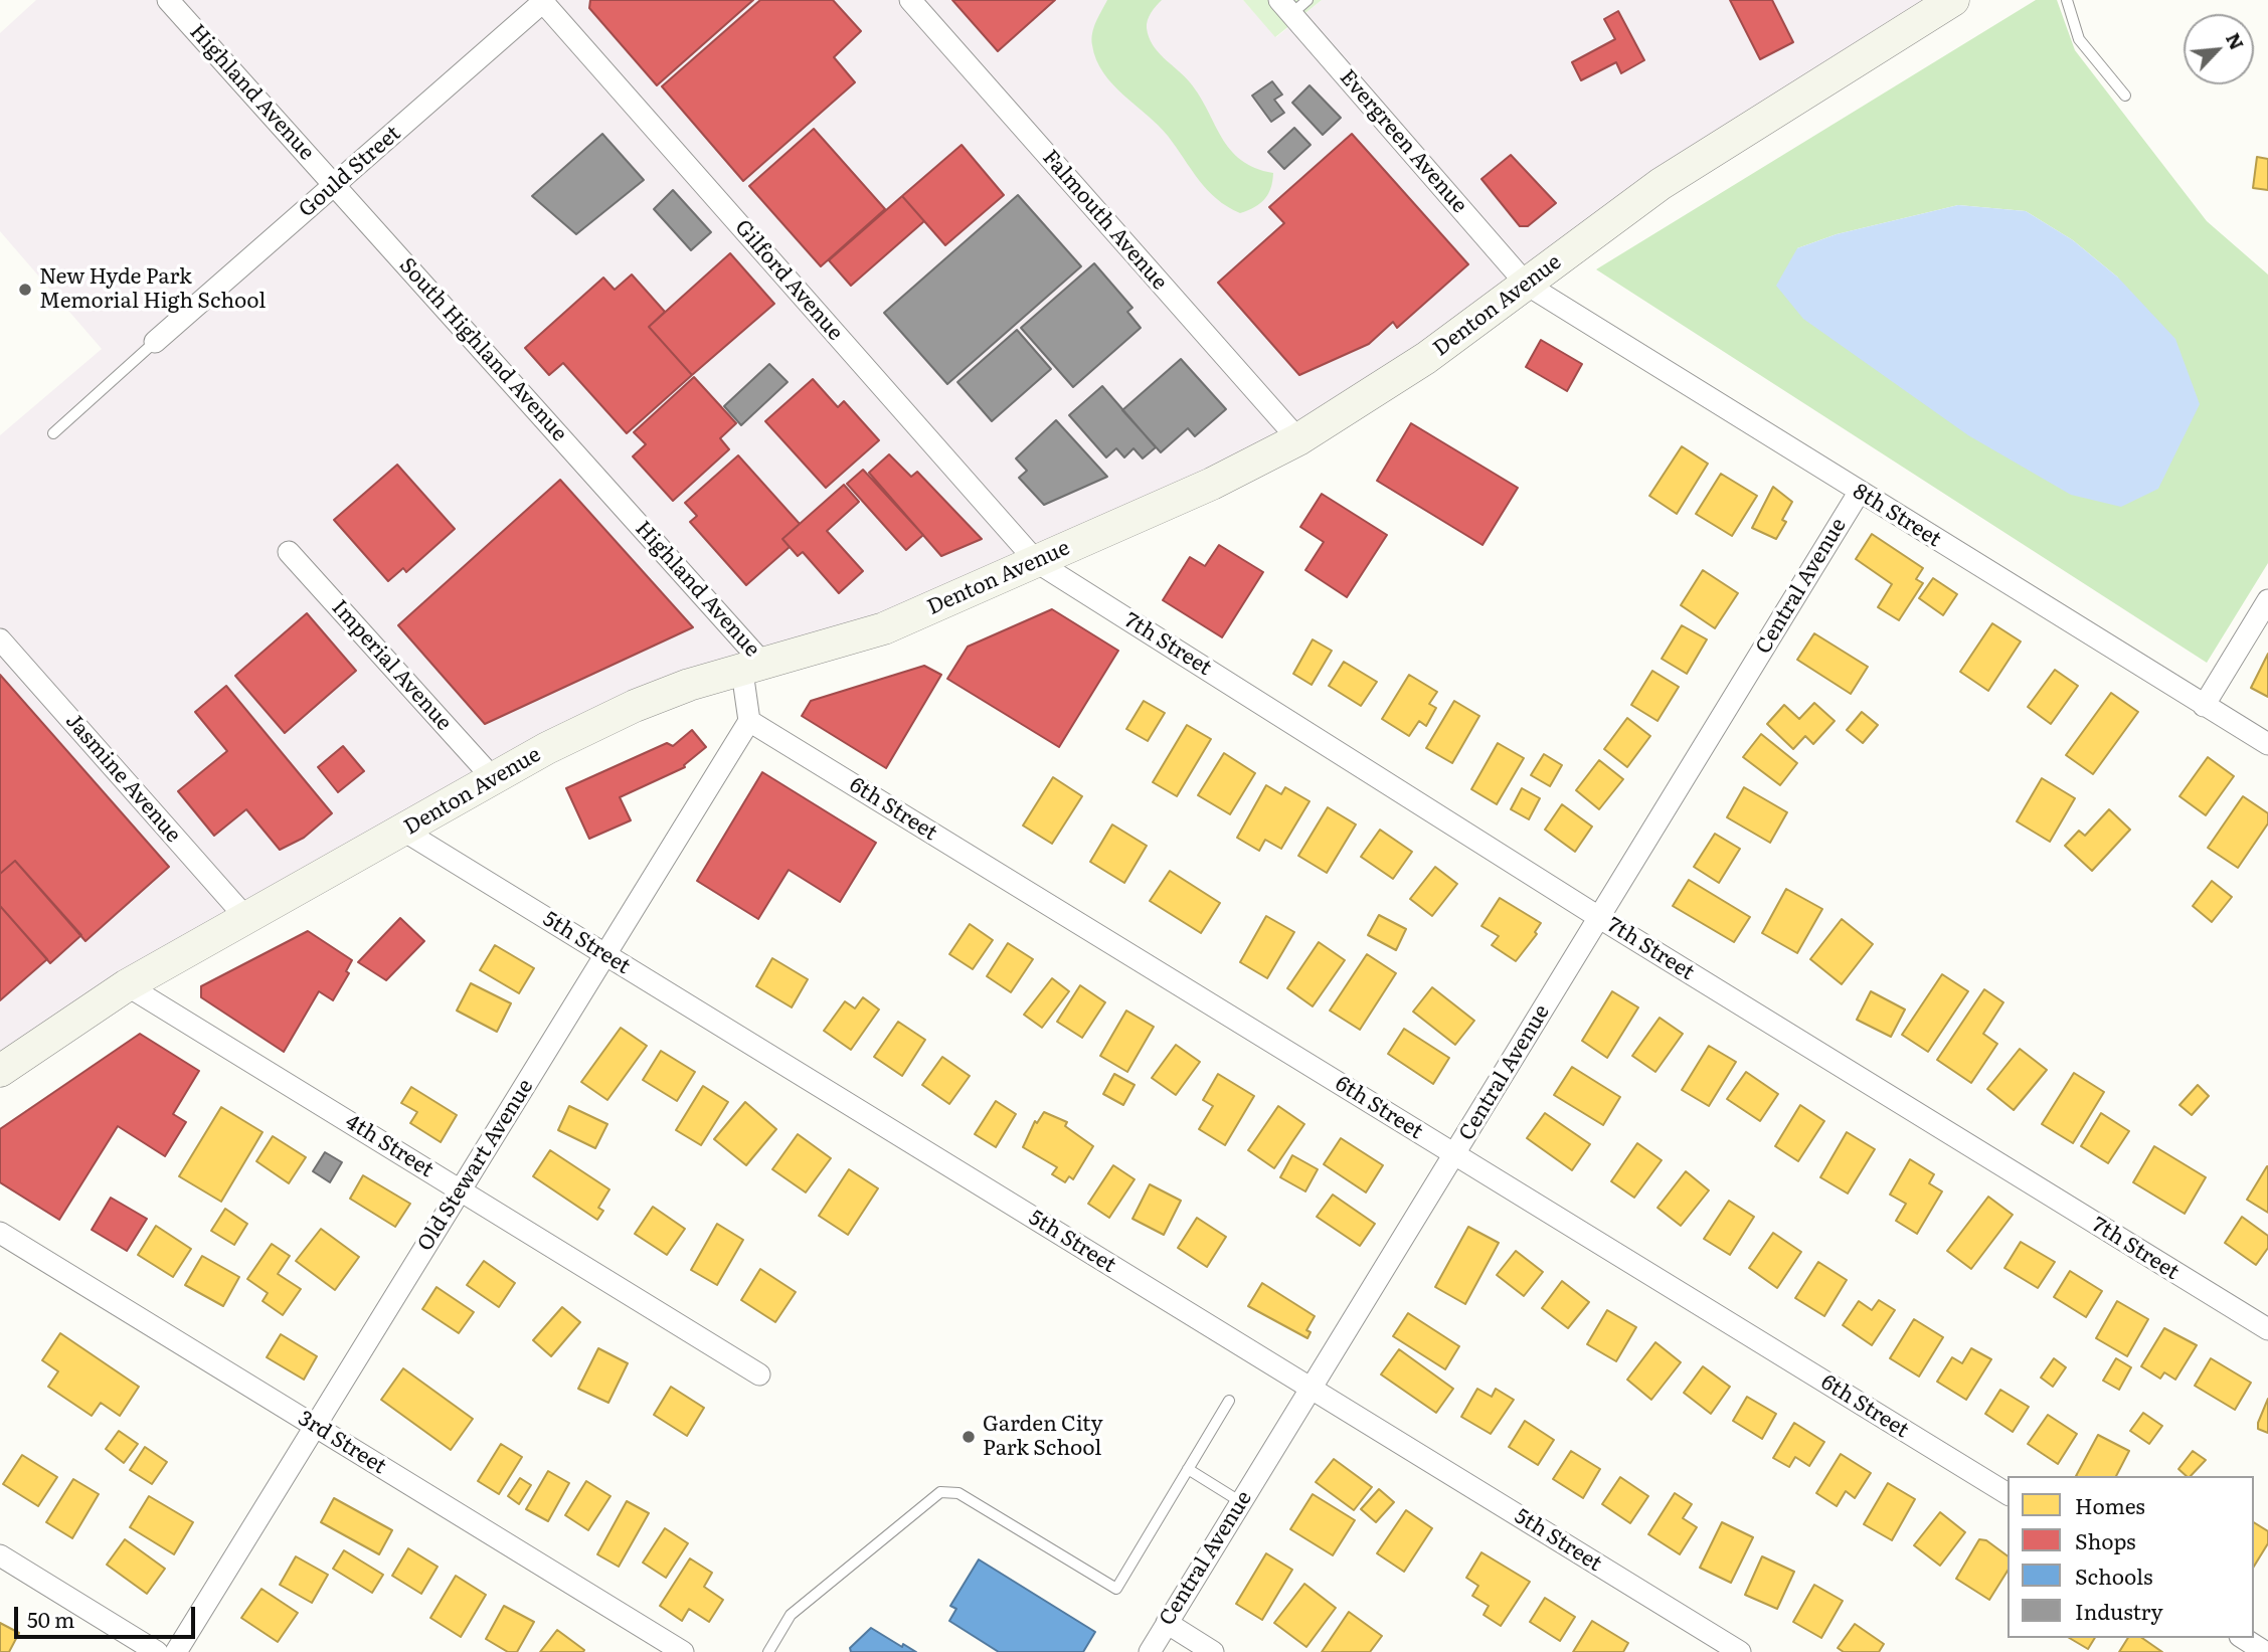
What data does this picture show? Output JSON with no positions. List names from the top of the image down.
{
  "streets": {
    "main road": ["Denton Avenue"],
    "street": [
      "Highland Avenue",
      "Evergreen Avenue",
      "Gould Street",
      "Falmouth Avenue",
      "Gilford Avenue",
      "South Highland Avenue",
      "8th Street",
      "Central Avenue",
      "7th Street",
      "Imperial Avenue",
      "Jasmine Avenue",
      "6th Street",
      "5th Street",
      "4th Street",
      "Old Stewart Avenue",
      "3rd Street"
    ]
  },
  "crossings": [
    ["Highland Avenue", "Gould Street"],
    ["Highland Avenue", "Denton Avenue"],
    ["Highland Avenue", "South Highland Avenue"],
    ["Evergreen Avenue", "Denton Avenue"],
    ["Evergreen Avenue", "8th Street"],
    ["Gould Street", "Gilford Avenue"],
    ["Gould Street", "South Highland Avenue"],
    ["Falmouth Avenue", "Denton Avenue"],
    ["Gilford Avenue", "Denton Avenue"],
    ["Gilford Avenue", "7th Street"],
    ["Denton Avenue", "8th Street"],
    ["Denton Avenue", "7th Street"],
    ["Denton Avenue", "Imperial Avenue"],
    ["Denton Avenue", "Jasmine Avenue"],
    ["Denton Avenue", "5th Street"],
    ["Denton Avenue", "4th Street"],
    ["8th Street", "Central Avenue"],
    ["Central Avenue", "7th Street"],
    ["Central Avenue", "6th Street"],
    ["Central Avenue", "5th Street"],
    ["6th Street", "Old Stewart Avenue"],
    ["5th Street", "Old Stewart Avenue"],
    ["4th Street", "Old Stewart Avenue"],
    ["Old Stewart Avenue", "3rd Street"]
  ],
  "places": ["New Hyde Park Memorial High School", "Garden City Park School"],
  "legend": [
    "Homes",
    "Shops",
    "Schools",
    "Industry"
  ],
  "scale_bar": "50 m",
  "north": "top right"
}
